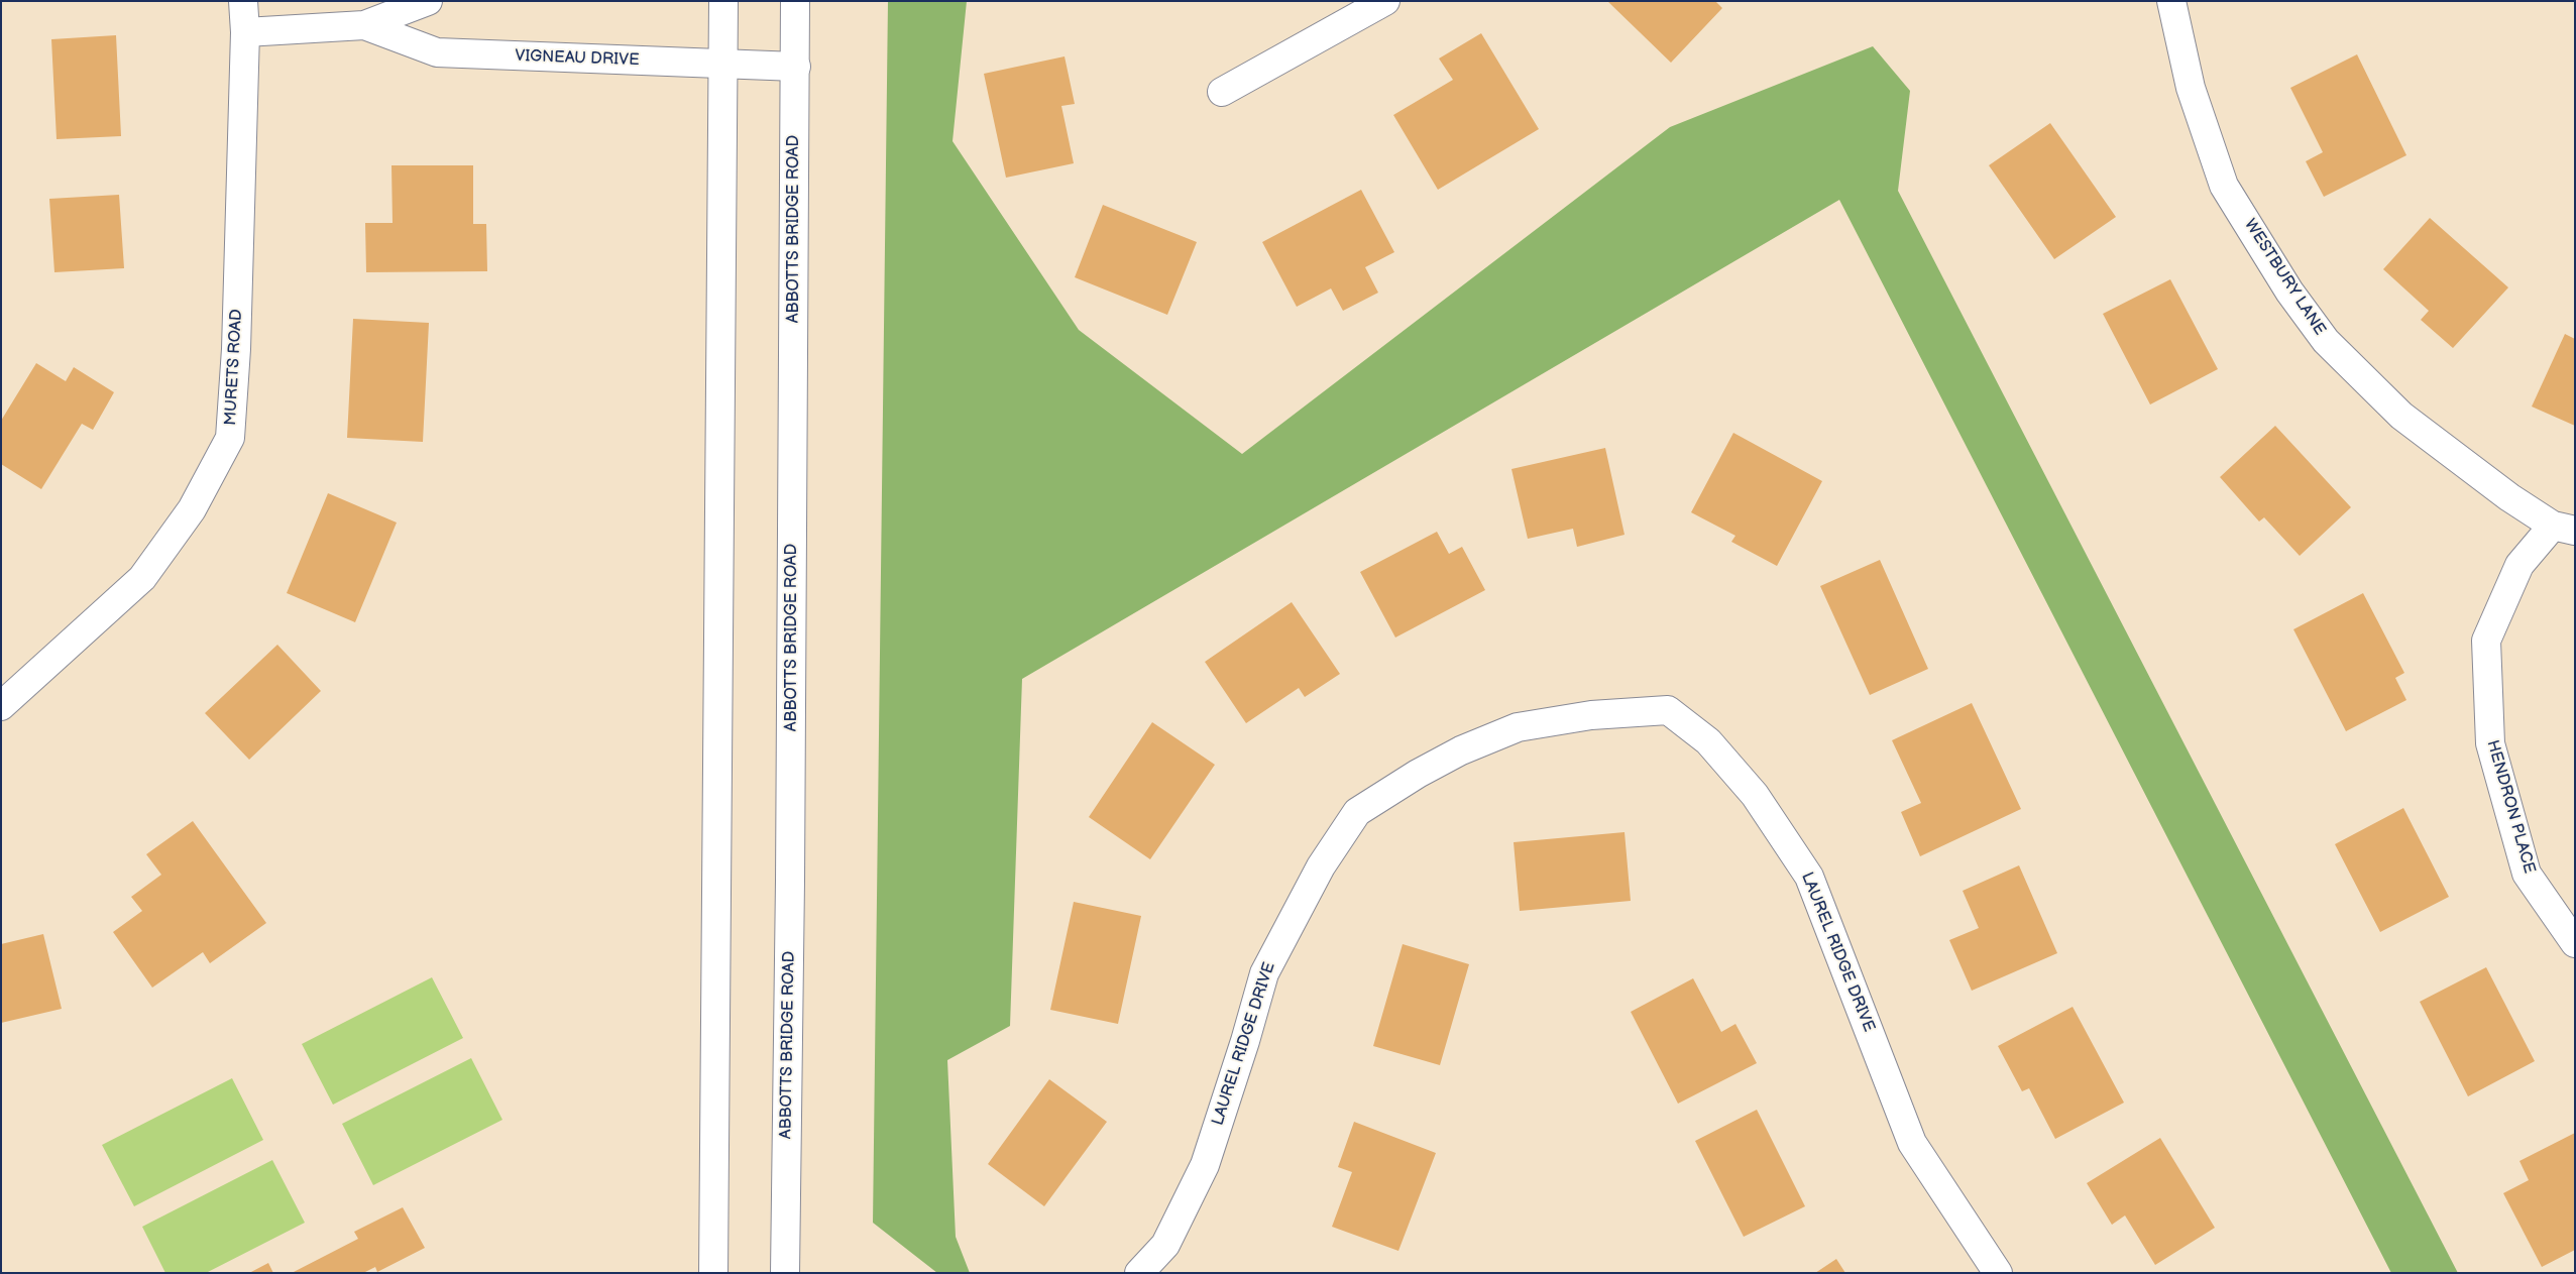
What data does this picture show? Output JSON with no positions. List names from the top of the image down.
{
  "streets": {
    "street": [
      "VIGNEAU DRIVE",
      "ABBOTTS BRIDGE ROAD",
      "WESTBURY LANE",
      "MURETS ROAD",
      "HENDRON PLACE",
      "LAUREL RIDGE DRIVE"
    ]
  },
  "crossings": [
    ["VIGNEAU DRIVE", "ABBOTTS BRIDGE ROAD"],
    ["VIGNEAU DRIVE", "MURETS ROAD"],
    ["WESTBURY LANE", "HENDRON PLACE"]
  ]
}
